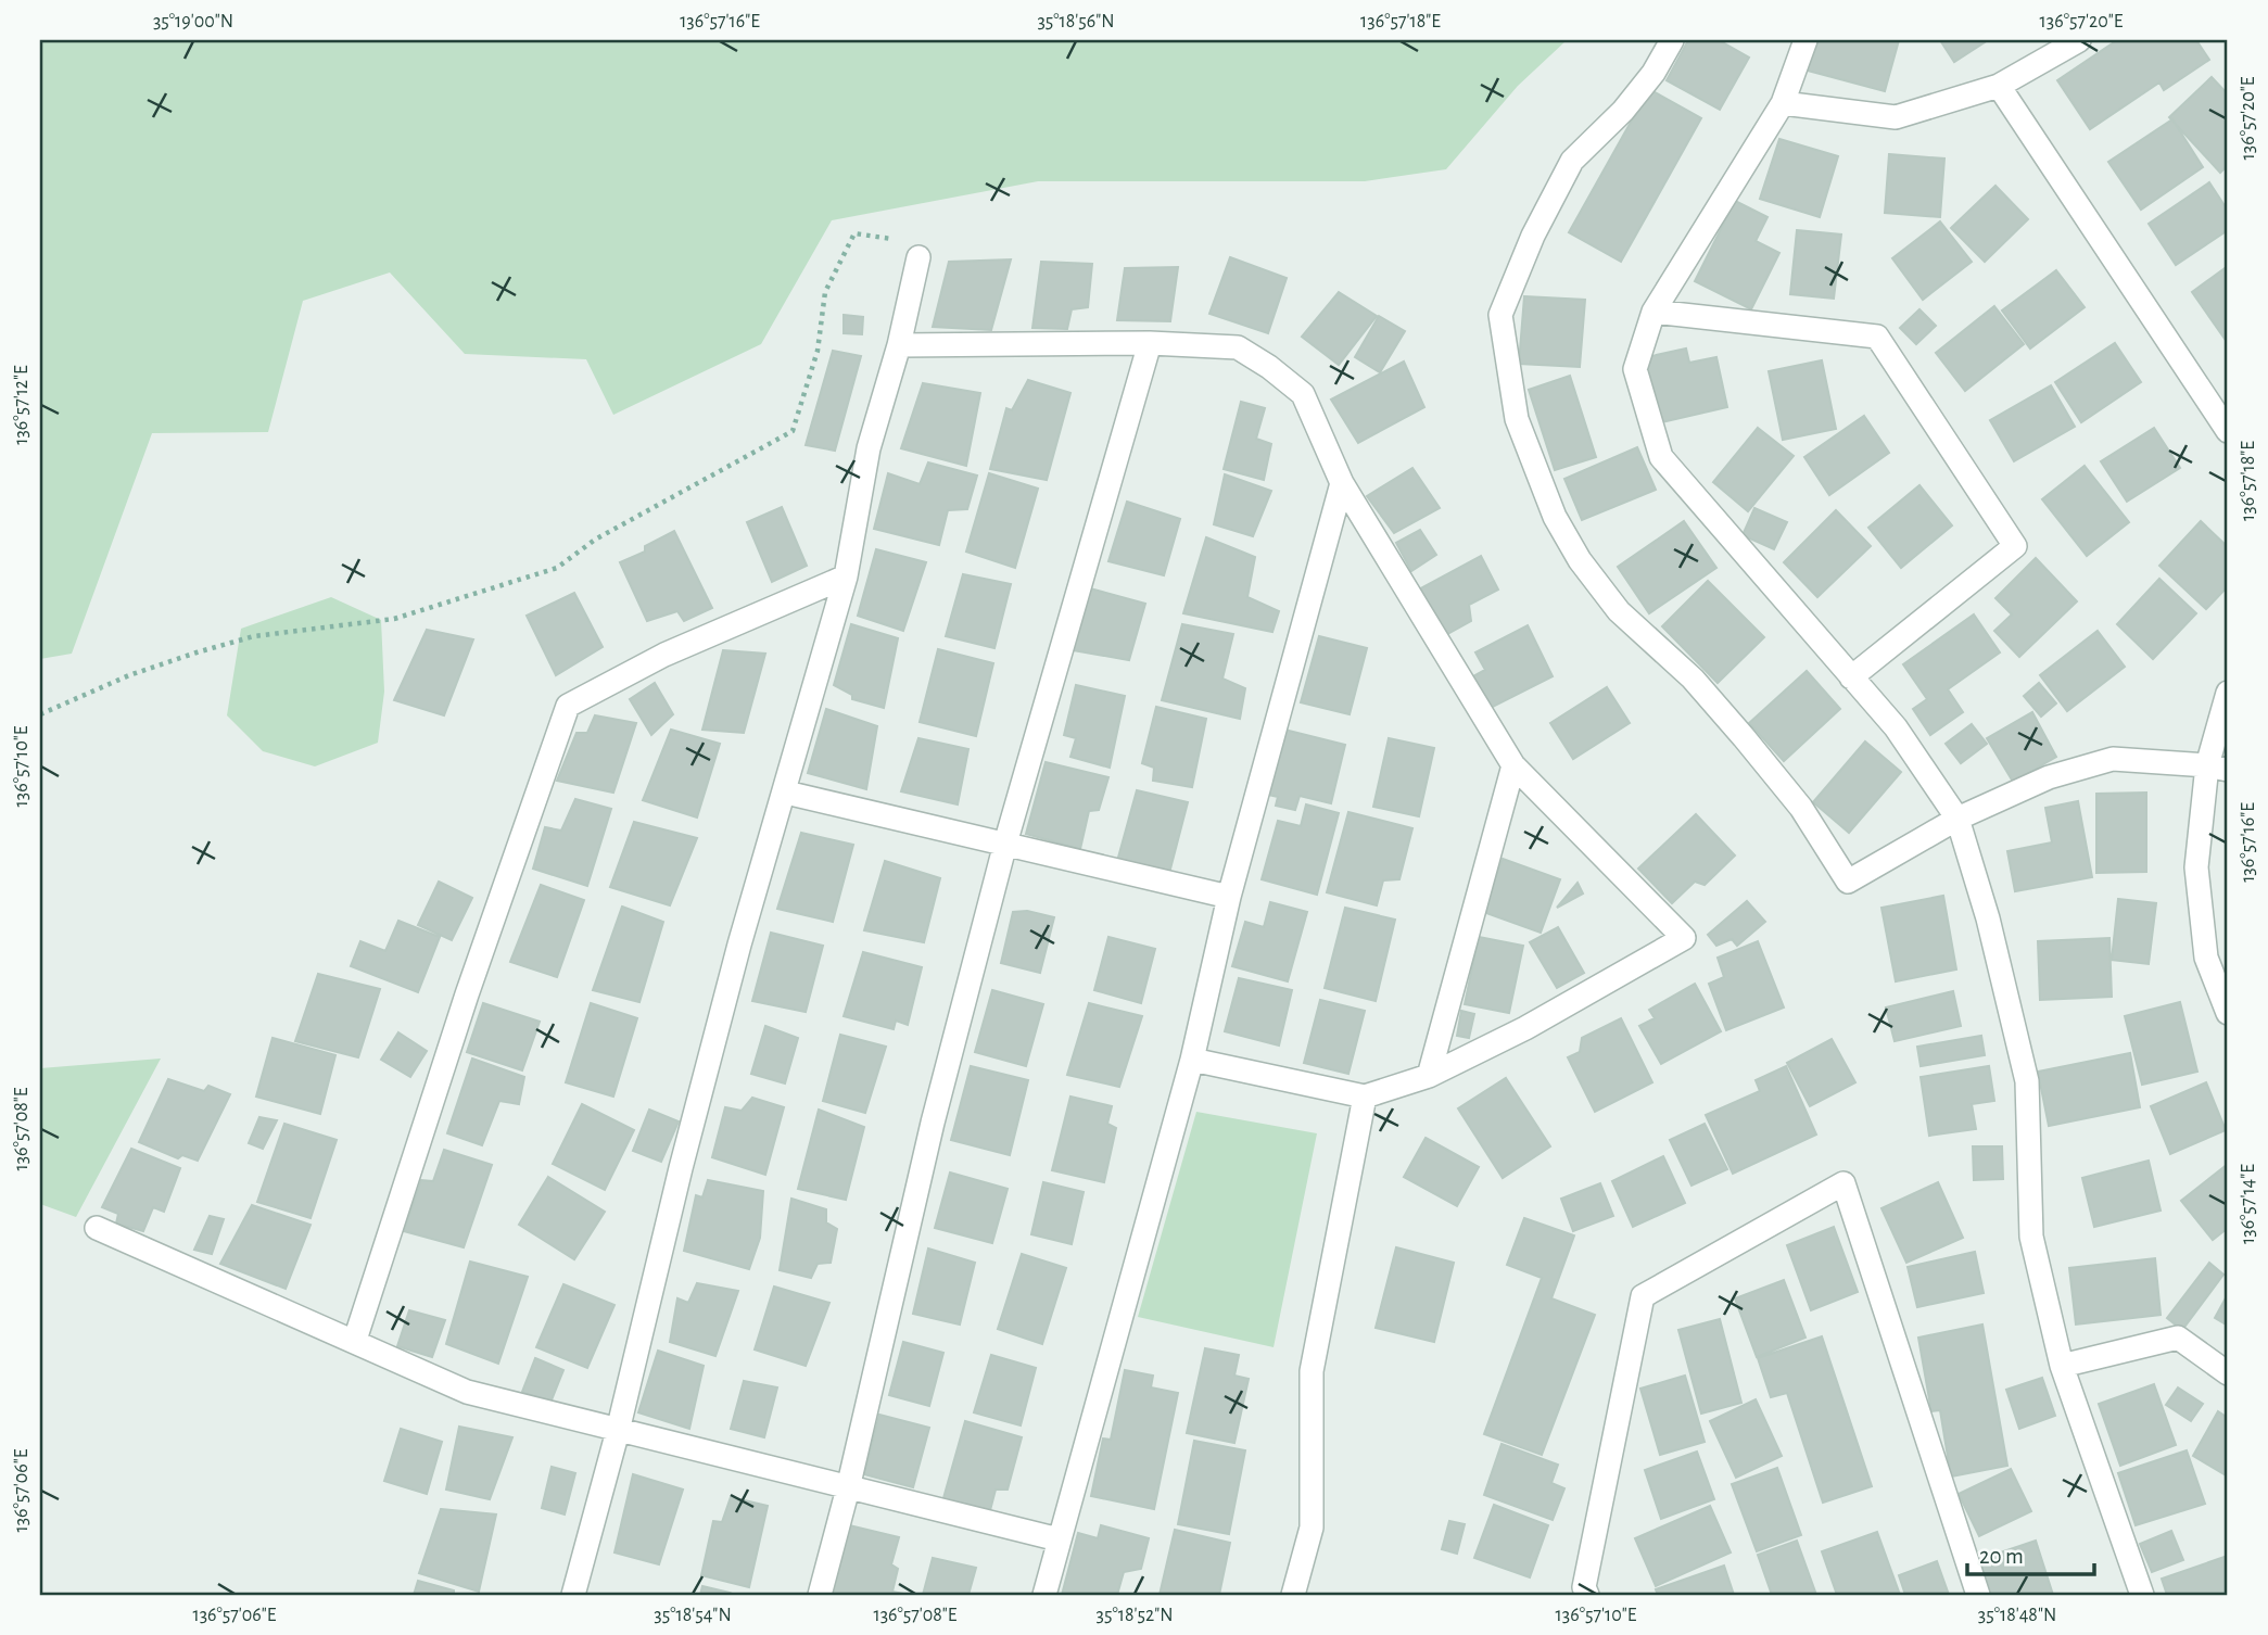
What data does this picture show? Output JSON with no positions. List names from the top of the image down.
{
  "scale_bar": "20 m",
  "coordinates": [
    "35°19'00\"N",
    "136°57'16\"E",
    "35°18'56\"N",
    "136°57'18\"E",
    "136°57'20\"E",
    "136°57'12\"E",
    "136°57'10\"E",
    "136°57'08\"E",
    "136°57'14\"E",
    "136°57'06\"E",
    "35°18'54\"N",
    "35°18'52\"N",
    "35°18'48\"N"
  ]
}
